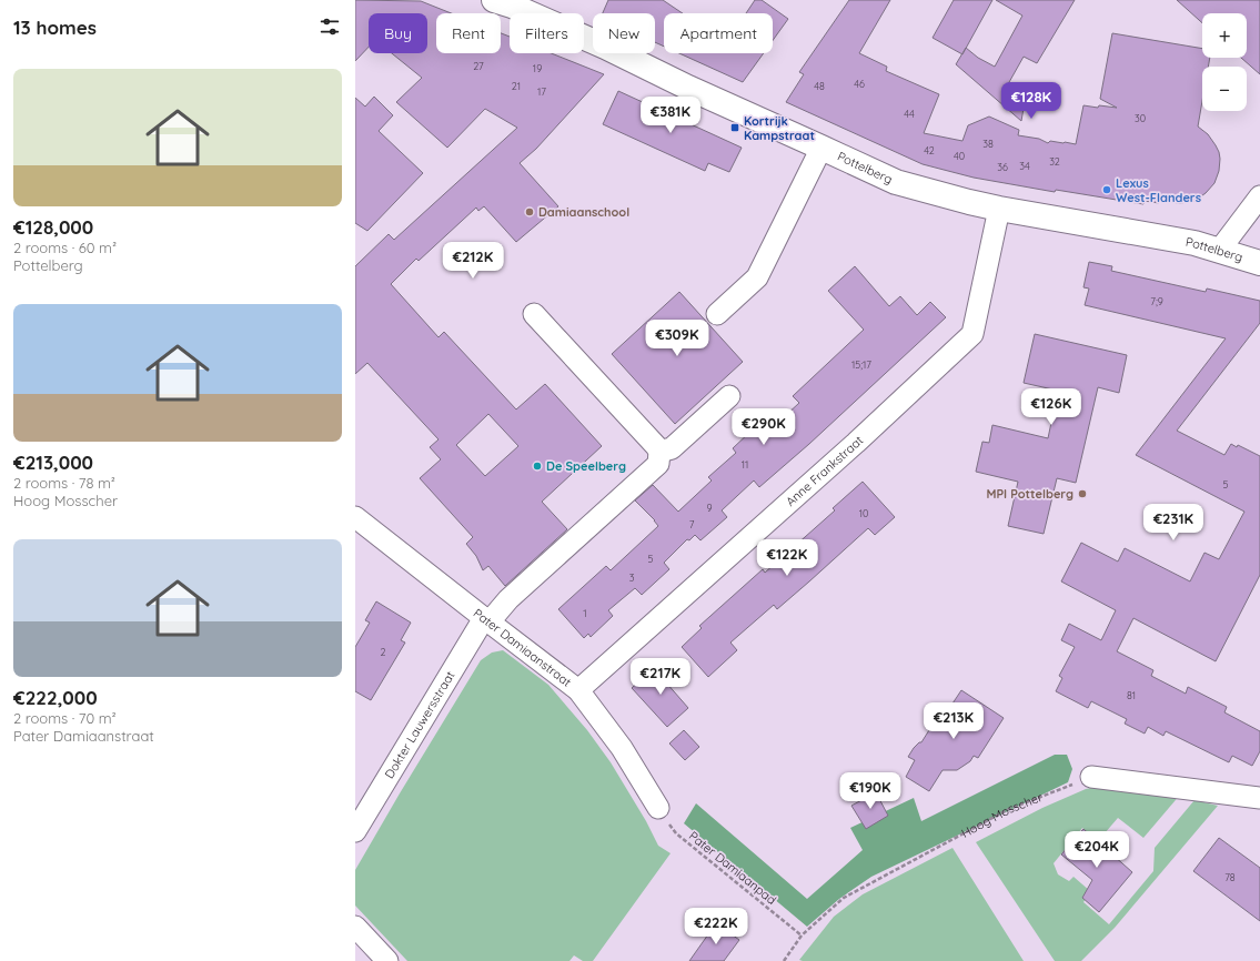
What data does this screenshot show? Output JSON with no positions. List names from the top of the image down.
{
  "streets": {
    "main road": ["Pottelberg"],
    "street": ["Anne Frankstraat", "Pater Damiaanstraat", "Dokter Lauwersstraat"],
    "path": ["Hoog Mosscher", "Pater Damiaanpad"]
  },
  "crossings": [
    ["Pottelberg", "Anne Frankstraat"],
    ["Anne Frankstraat", "Pater Damiaanstraat"],
    ["Pater Damiaanstraat", "Dokter Lauwersstraat"],
    ["Pater Damiaanstraat", "Pater Damiaanpad"],
    ["Hoog Mosscher", "Pater Damiaanpad"]
  ],
  "places": {
    "transit": ["Kortrijk Kampstraat"],
    "other": [
      "Lexus West-Flanders",
      "Damiaanschool",
      "De Speelberg",
      "MPI Pottelberg"
    ]
  },
  "house_numbers": [
    "27",
    "19",
    "46",
    "21",
    "48",
    "17",
    "44",
    "30",
    "38",
    "42",
    "40",
    "32",
    "34",
    "36",
    "7;9",
    "15;17",
    "11",
    "5",
    "9",
    "10",
    "7",
    "5",
    "3",
    "1",
    "2",
    "81",
    "78"
  ],
  "page": {
    "heading": "13 homes",
    "map_buttons": ["+", "−"],
    "chip": [
      "Buy",
      "Rent",
      "Filters",
      "New",
      "Apartment"
    ],
    "list": [
      {
        "name": "€128,000",
        "note": "2 rooms · 60 m² · Pottelberg"
      },
      {
        "name": "€213,000",
        "note": "2 rooms · 78 m² · Hoog Mosscher"
      },
      {
        "name": "€222,000",
        "note": "2 rooms · 70 m² · Pater Damiaanstraat"
      }
    ],
    "price": [
      "€128K",
      "€381K",
      "€212K",
      "€309K",
      "€126K",
      "€290K",
      "€231K",
      "€122K",
      "€217K",
      "€213K",
      "€190K",
      "€204K",
      "€222K"
    ]
  }
}
